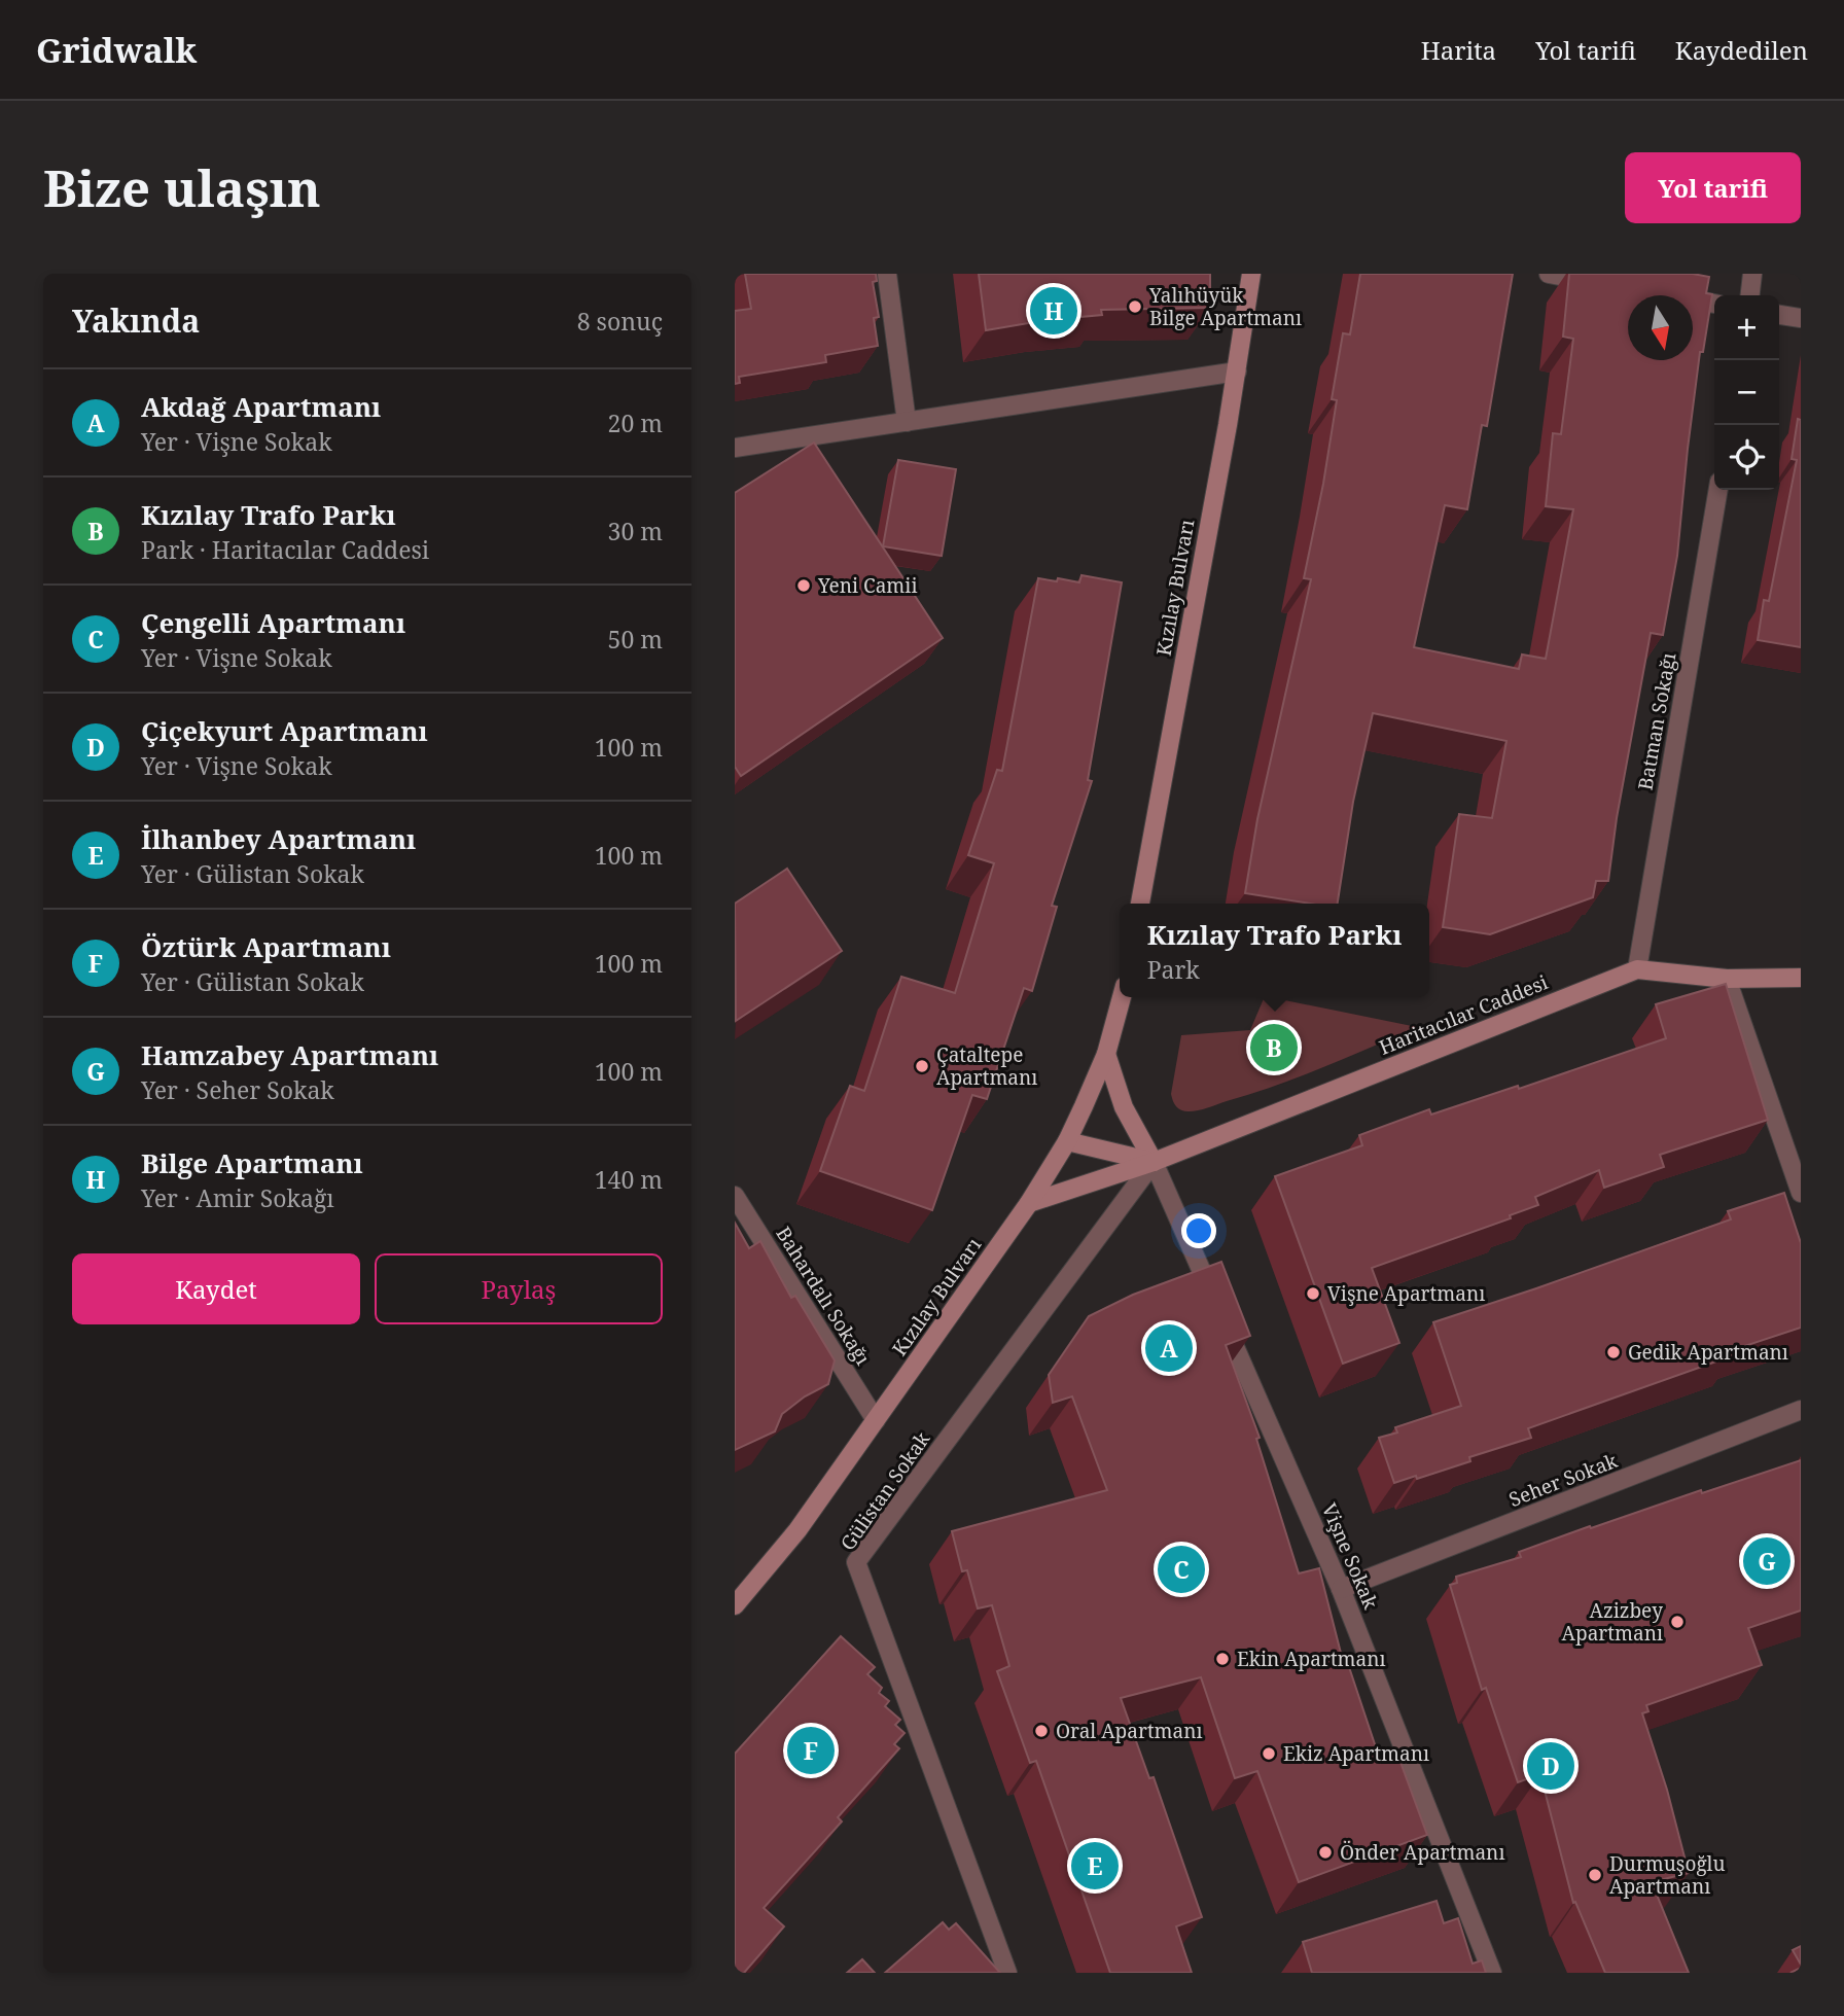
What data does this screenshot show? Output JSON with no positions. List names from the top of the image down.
{
  "streets": {
    "street": [
      "Kızılay Bulvarı",
      "Batman Sokağı",
      "Haritacılar Caddesi",
      "Bahardalı Sokağı",
      "Seher Sokak",
      "Gülistan Sokak",
      "Vişne Sokak"
    ]
  },
  "crossings": [
    ["Kızılay Bulvarı", "Haritacılar Caddesi"],
    ["Kızılay Bulvarı", "Bahardalı Sokağı"],
    ["Batman Sokağı", "Haritacılar Caddesi"],
    ["Haritacılar Caddesi", "Gülistan Sokak"],
    ["Haritacılar Caddesi", "Vişne Sokak"],
    ["Seher Sokak", "Vişne Sokak"],
    ["Gülistan Sokak", "Vişne Sokak"]
  ],
  "places": [
    "Yalıhüyük Bilge Apartmanı",
    "Yeni Camii",
    "Çataltepe Apartmanı",
    "Vişne Apartmanı",
    "Gedik Apartmanı",
    "Azizbey Apartmanı",
    "Ekin Apartmanı",
    "Oral Apartmanı",
    "Ekiz Apartmanı",
    "Önder Apartmanı",
    "Durmuşoğlu Apartmanı"
  ],
  "north": "bottom",
  "page": {
    "header": "Gridwalk",
    "nav": ["Harita", "Yol tarifi", "Kaydedilen"],
    "buttons": [
      "Yol tarifi",
      ["Kaydet", "Paylaş"]
    ],
    "title": "Bize ulaşın",
    "heading": ["Yakında", "8 sonuç"],
    "pins": [
      "H",
      "B",
      "A",
      "G",
      "C",
      "F",
      "D",
      "E"
    ],
    "map_buttons": ["+", "−"],
    "list": [
      {
        "mark": "A",
        "name": "Akdağ Apartmanı",
        "note": "Yer · Vişne Sokak",
        "value": "20 m"
      },
      {
        "mark": "B",
        "name": "Kızılay Trafo Parkı",
        "note": "Park · Haritacılar Caddesi",
        "value": "30 m"
      },
      {
        "mark": "C",
        "name": "Çengelli Apartmanı",
        "note": "Yer · Vişne Sokak",
        "value": "50 m"
      },
      {
        "mark": "D",
        "name": "Çiçekyurt Apartmanı",
        "note": "Yer · Vişne Sokak",
        "value": "100 m"
      },
      {
        "mark": "E",
        "name": "İlhanbey Apartmanı",
        "note": "Yer · Gülistan Sokak",
        "value": "100 m"
      },
      {
        "mark": "F",
        "name": "Öztürk Apartmanı",
        "note": "Yer · Gülistan Sokak",
        "value": "100 m"
      },
      {
        "mark": "G",
        "name": "Hamzabey Apartmanı",
        "note": "Yer · Seher Sokak",
        "value": "100 m"
      },
      {
        "mark": "H",
        "name": "Bilge Apartmanı",
        "note": "Yer · Amir Sokağı",
        "value": "140 m"
      }
    ],
    "popup": ["Kızılay Trafo Parkı", "Park"]
  }
}
